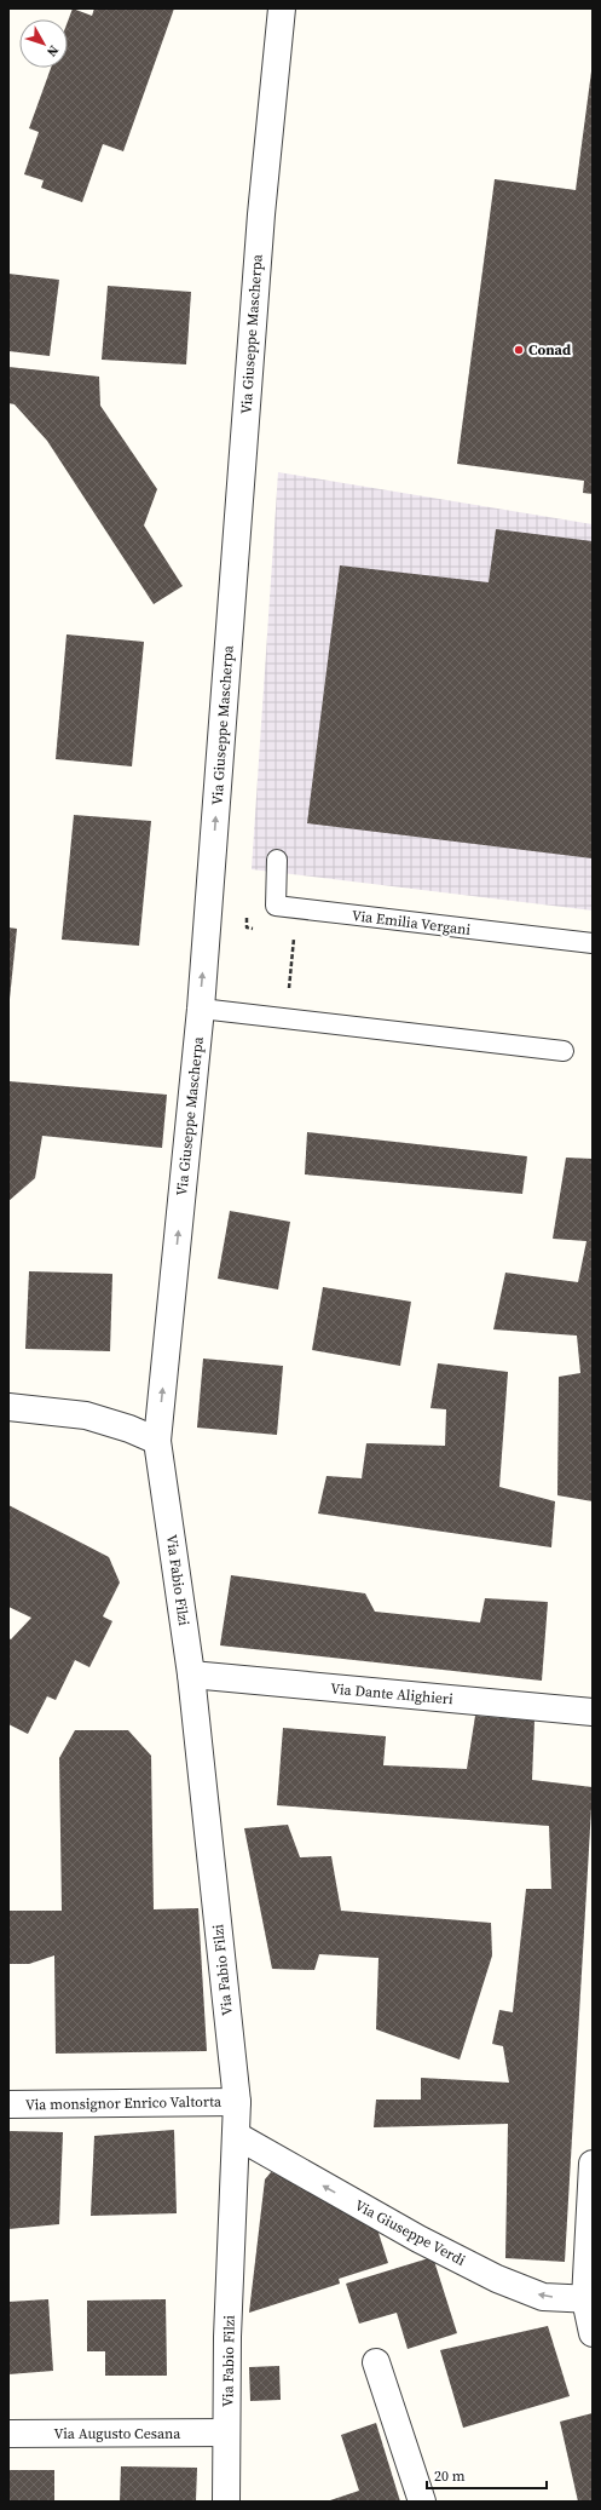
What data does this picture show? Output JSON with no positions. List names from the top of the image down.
{
  "streets": {
    "street": [
      "Via Giuseppe Mascherpa",
      "Via Fabio Filzi",
      "Via Dante Alighieri",
      "Via monsignor Enrico Valtorta",
      "Via Giuseppe Verdi",
      "Via Augusto Cesana"
    ],
    "lane": ["Via Emilia Vergani"]
  },
  "crossings": [
    ["Via Giuseppe Mascherpa", "Via Fabio Filzi"],
    ["Via Fabio Filzi", "Via Dante Alighieri"],
    ["Via Fabio Filzi", "Via monsignor Enrico Valtorta"],
    ["Via Fabio Filzi", "Via Giuseppe Verdi"],
    ["Via Fabio Filzi", "Via Augusto Cesana"]
  ],
  "one_way": ["Via Giuseppe Mascherpa", "Via Giuseppe Verdi"],
  "places": ["Conad"],
  "scale_bar": "20 m",
  "north": "bottom right"
}
